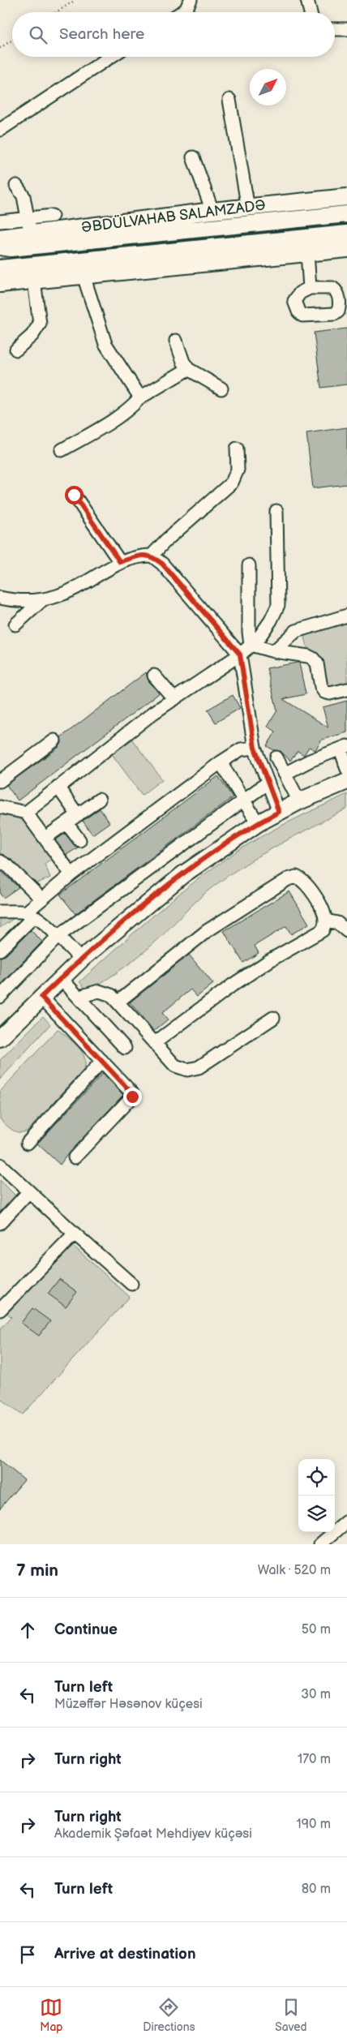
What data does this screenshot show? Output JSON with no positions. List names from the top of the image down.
{
  "streets": {
    "main road": ["ƏBDÜLVAHAB SALAMZADƏ"]
  },
  "north": "top right",
  "page": {
    "search": "Search here",
    "heading": ["7 min", "Walk · 520 m"],
    "list": [
      ["Continue", "50 m"],
      ["Turn left", "Müzəffər Həsənov küçesi", "30 m"],
      ["Turn right", "170 m"],
      ["Turn right", "Akademik Şəfaət Mehdiyev küçəsi", "190 m"],
      ["Turn left", "80 m"],
      "Arrive at destination"
    ],
    "nav": ["Map", "Directions", "Saved"]
  }
}
